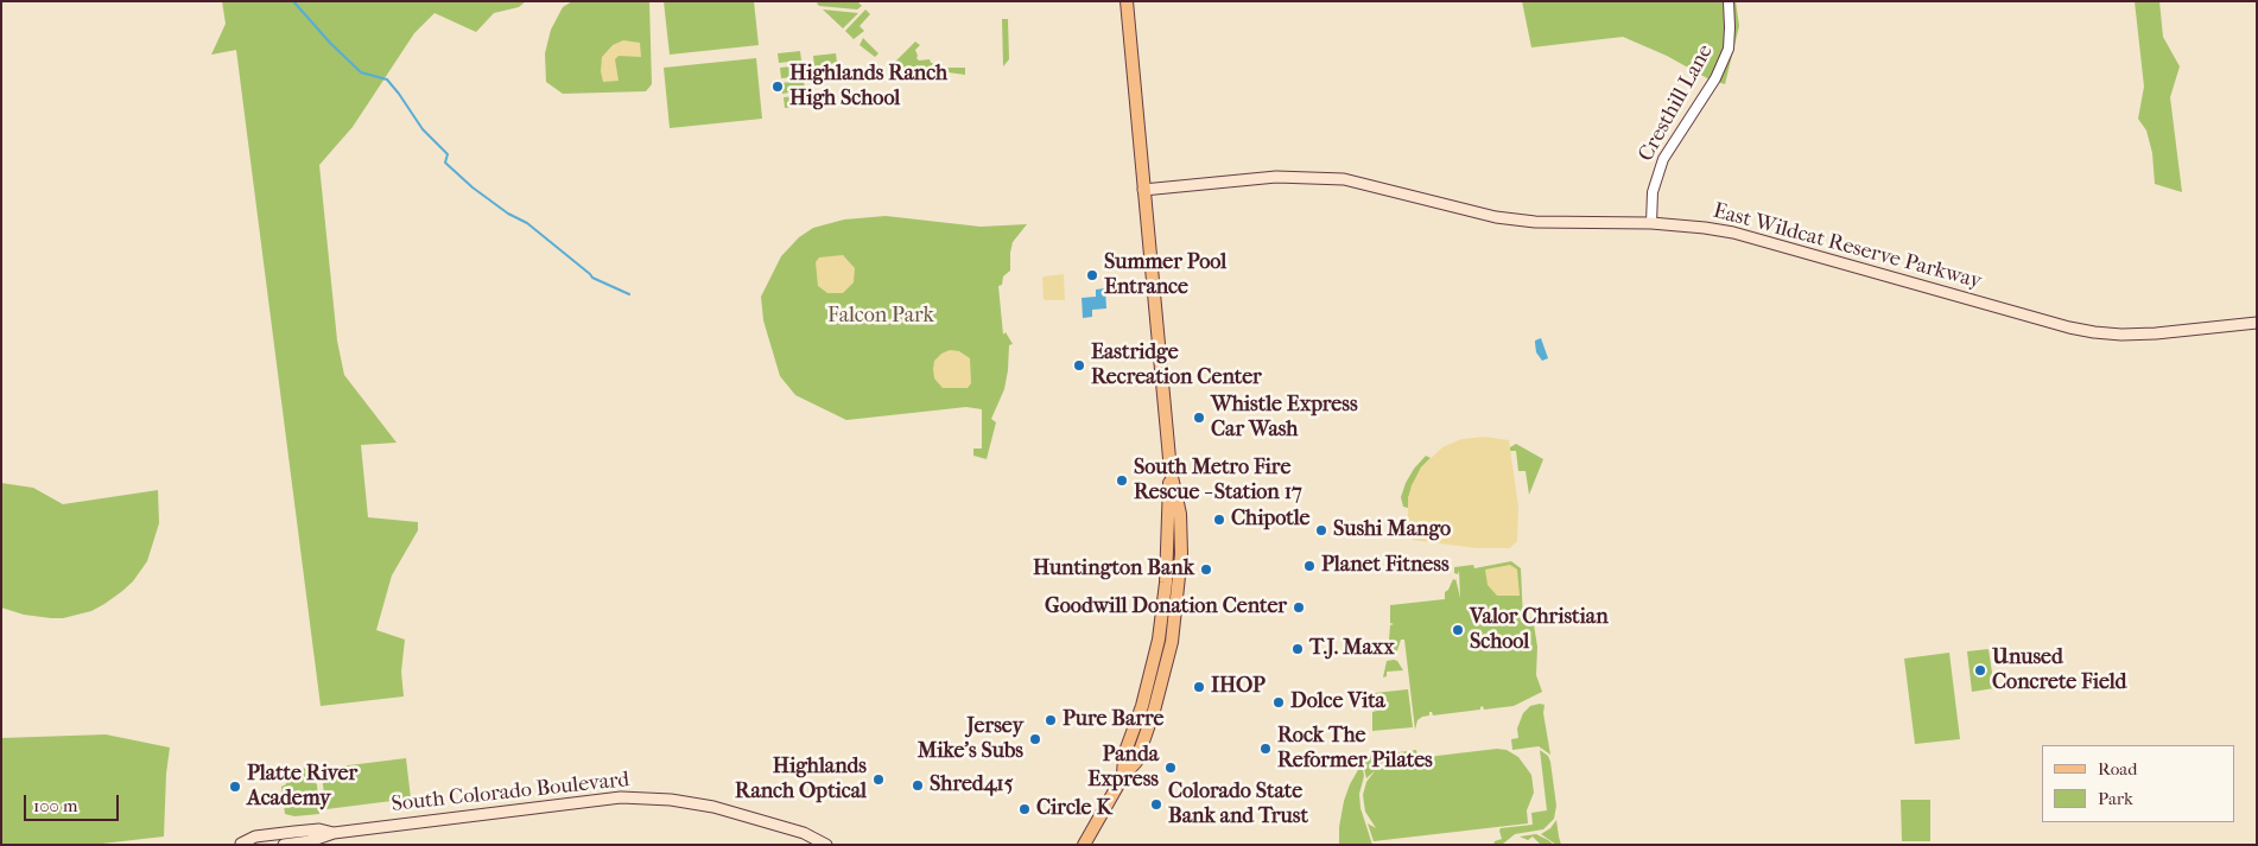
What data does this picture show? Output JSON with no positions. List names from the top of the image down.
{
  "streets": {
    "main road": ["East Wildcat Reserve Parkway", "South Colorado Boulevard"],
    "street": ["Cresthill Lane"]
  },
  "crossings": [
    ["Cresthill Lane", "East Wildcat Reserve Parkway"]
  ],
  "parks": ["Falcon Park"],
  "places": [
    "Highlands Ranch High School",
    "Summer Pool Entrance",
    "Eastridge Recreation Center",
    "Whistle Express Car Wash",
    "South Metro Fire Rescue - Station 17",
    "Chipotle",
    "Sushi Mango",
    "Planet Fitness",
    "Huntington Bank",
    "Goodwill Donation Center",
    "Valor Christian School",
    "T.J. Maxx",
    "Unused Concrete Field",
    "IHOP",
    "Dolce Vita",
    "Pure Barre",
    "Jersey Mike's Subs",
    "Rock The Reformer Pilates",
    "Panda Express",
    "Highlands Ranch Optical",
    "Shred415",
    "Platte River Academy",
    "Colorado State Bank and Trust",
    "Circle K"
  ],
  "legend": ["Road", "Park"],
  "scale_bar": "100 m"
}
